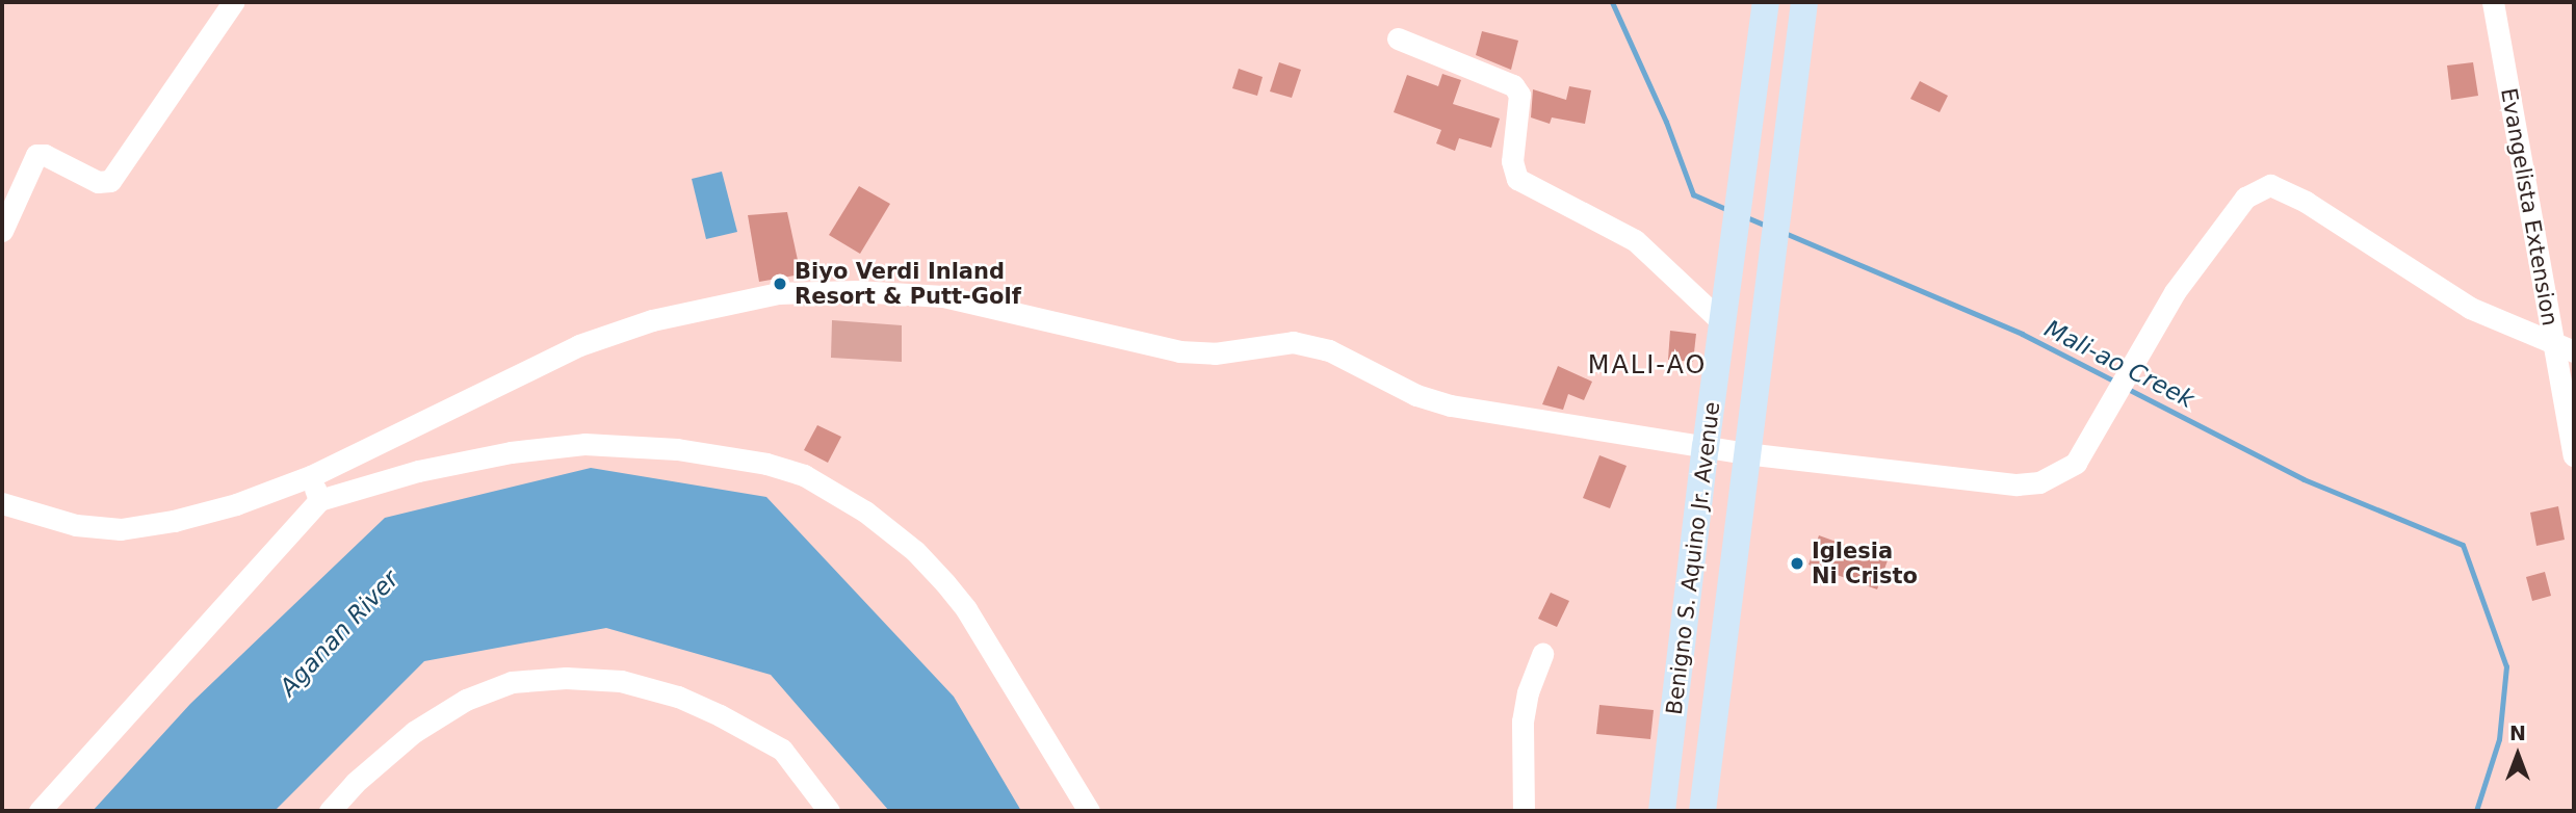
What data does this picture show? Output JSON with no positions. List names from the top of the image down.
{
  "streets": {
    "main road": ["Benigno S. Aquino Jr. Avenue"],
    "street": ["Evangelista Extension"]
  },
  "districts": ["MALI-AO"],
  "water": ["Mali-ao Creek", "Aganan River"],
  "places": ["Biyo Verdi Inland Resort & Putt-Golf", "Iglesia Ni Cristo"],
  "north": "top"
}
